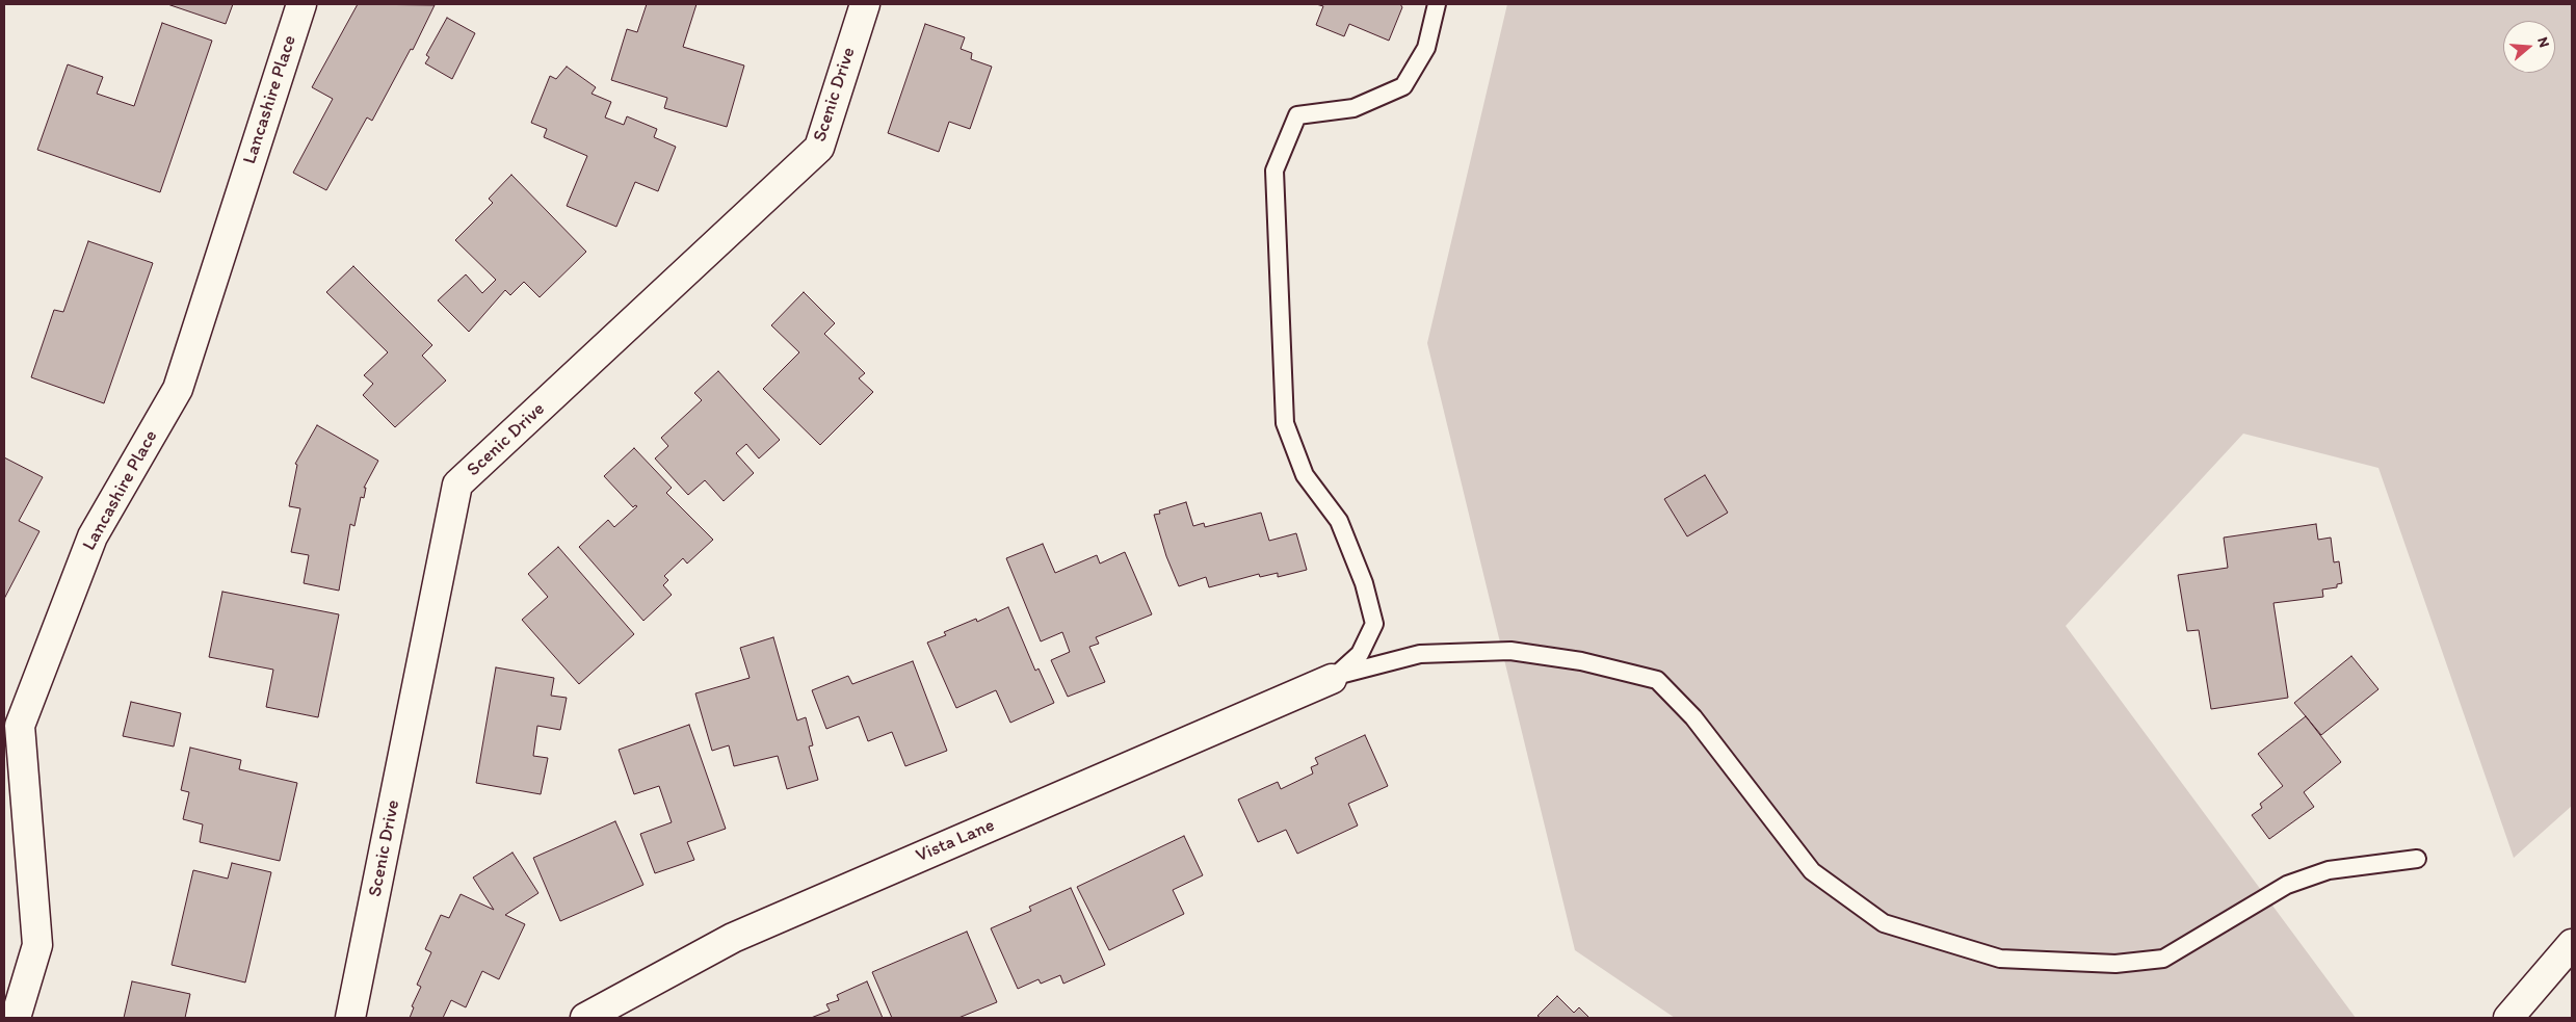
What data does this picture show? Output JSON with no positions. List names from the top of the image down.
{
  "streets": {
    "street": ["Scenic Drive", "Lancashire Place", "Vista Lane"]
  },
  "north": "right"
}
